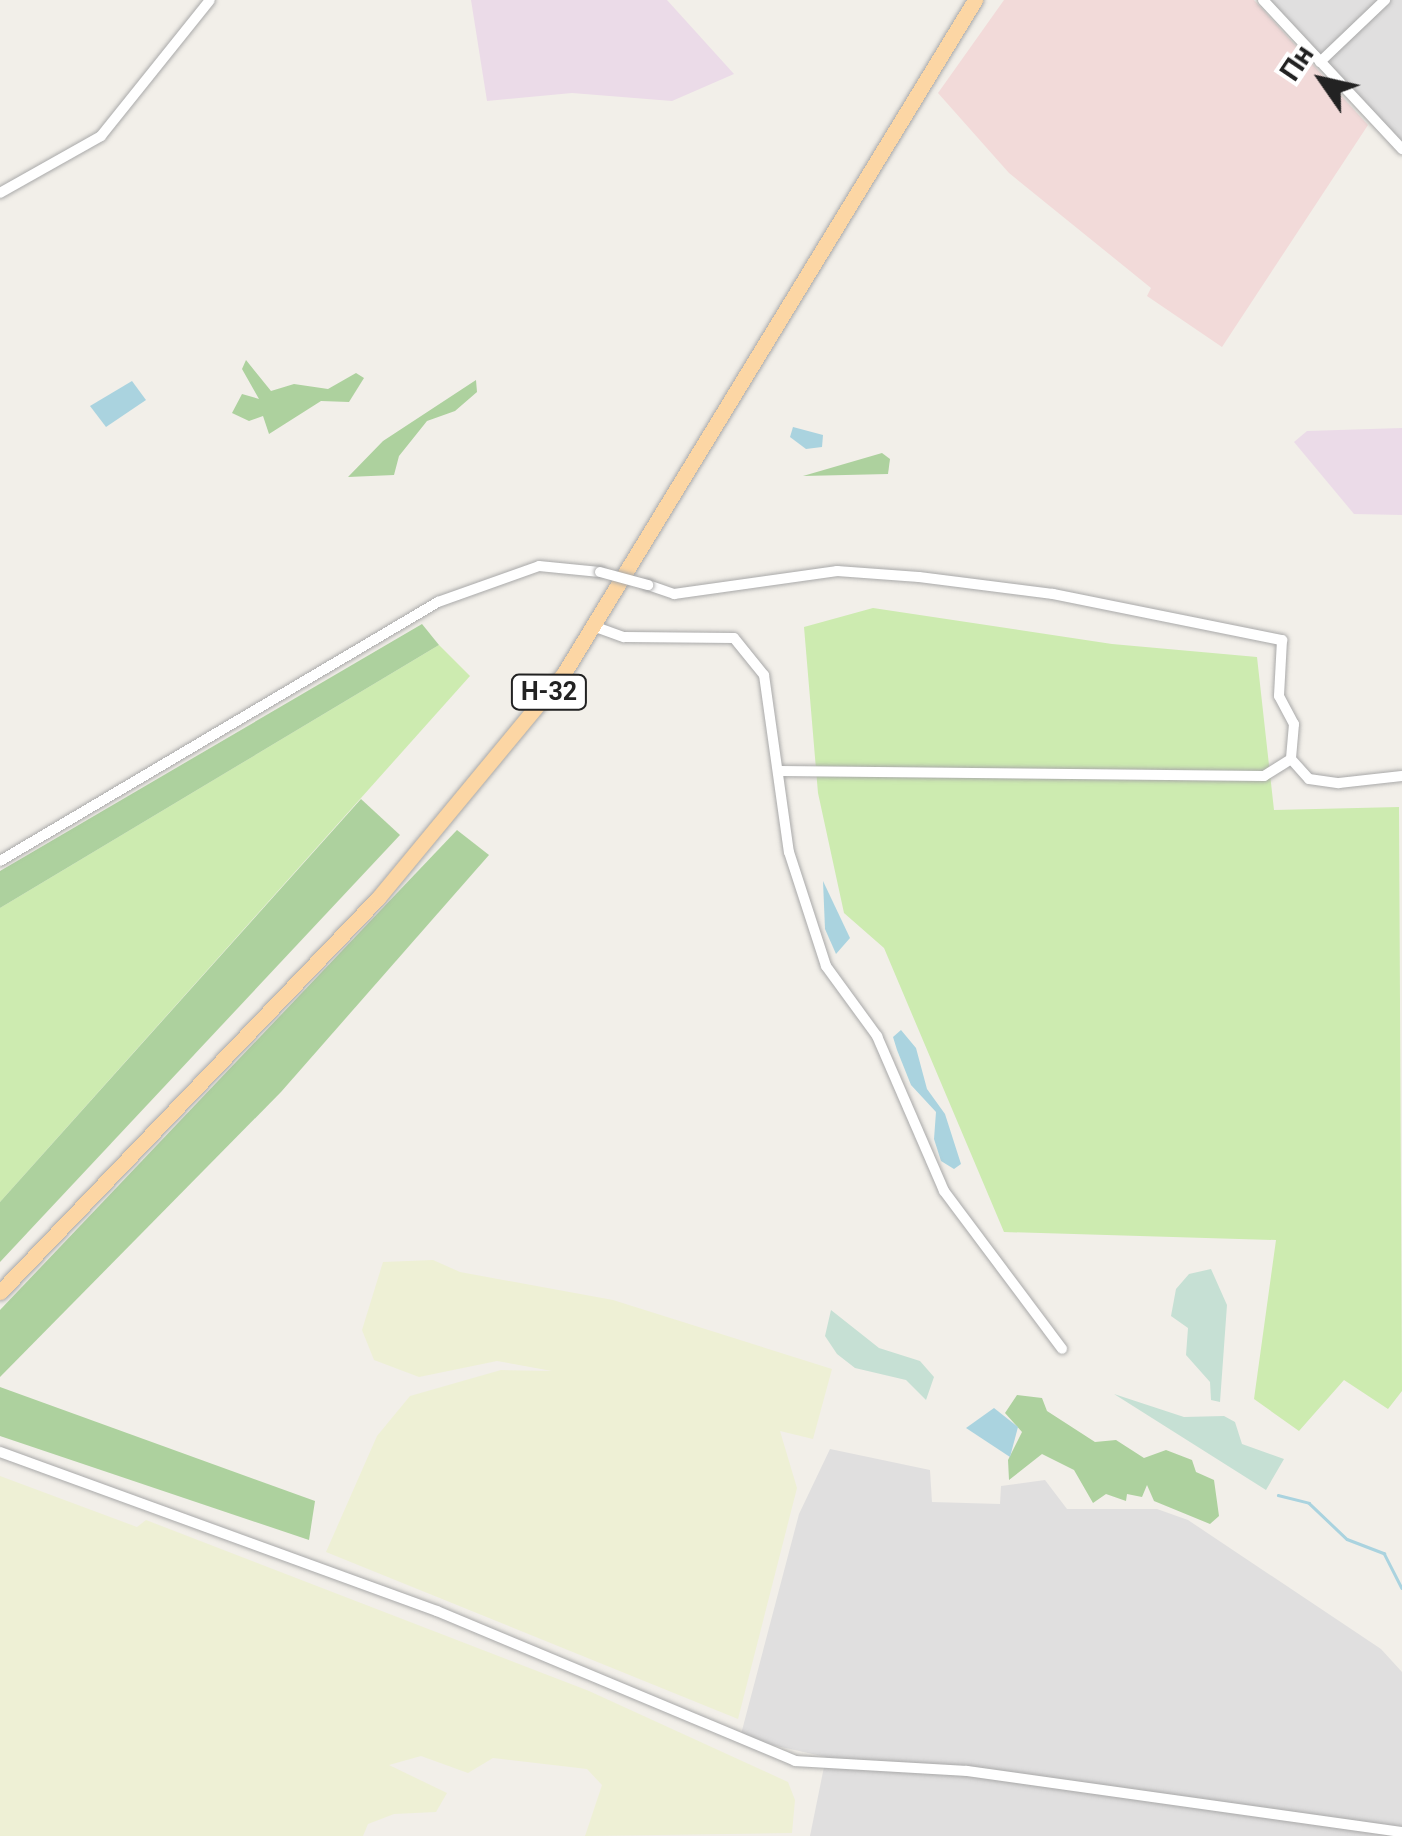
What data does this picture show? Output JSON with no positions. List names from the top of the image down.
{
  "streets": {
    "main road": ["Н-32"]
  },
  "north": "top left"
}
